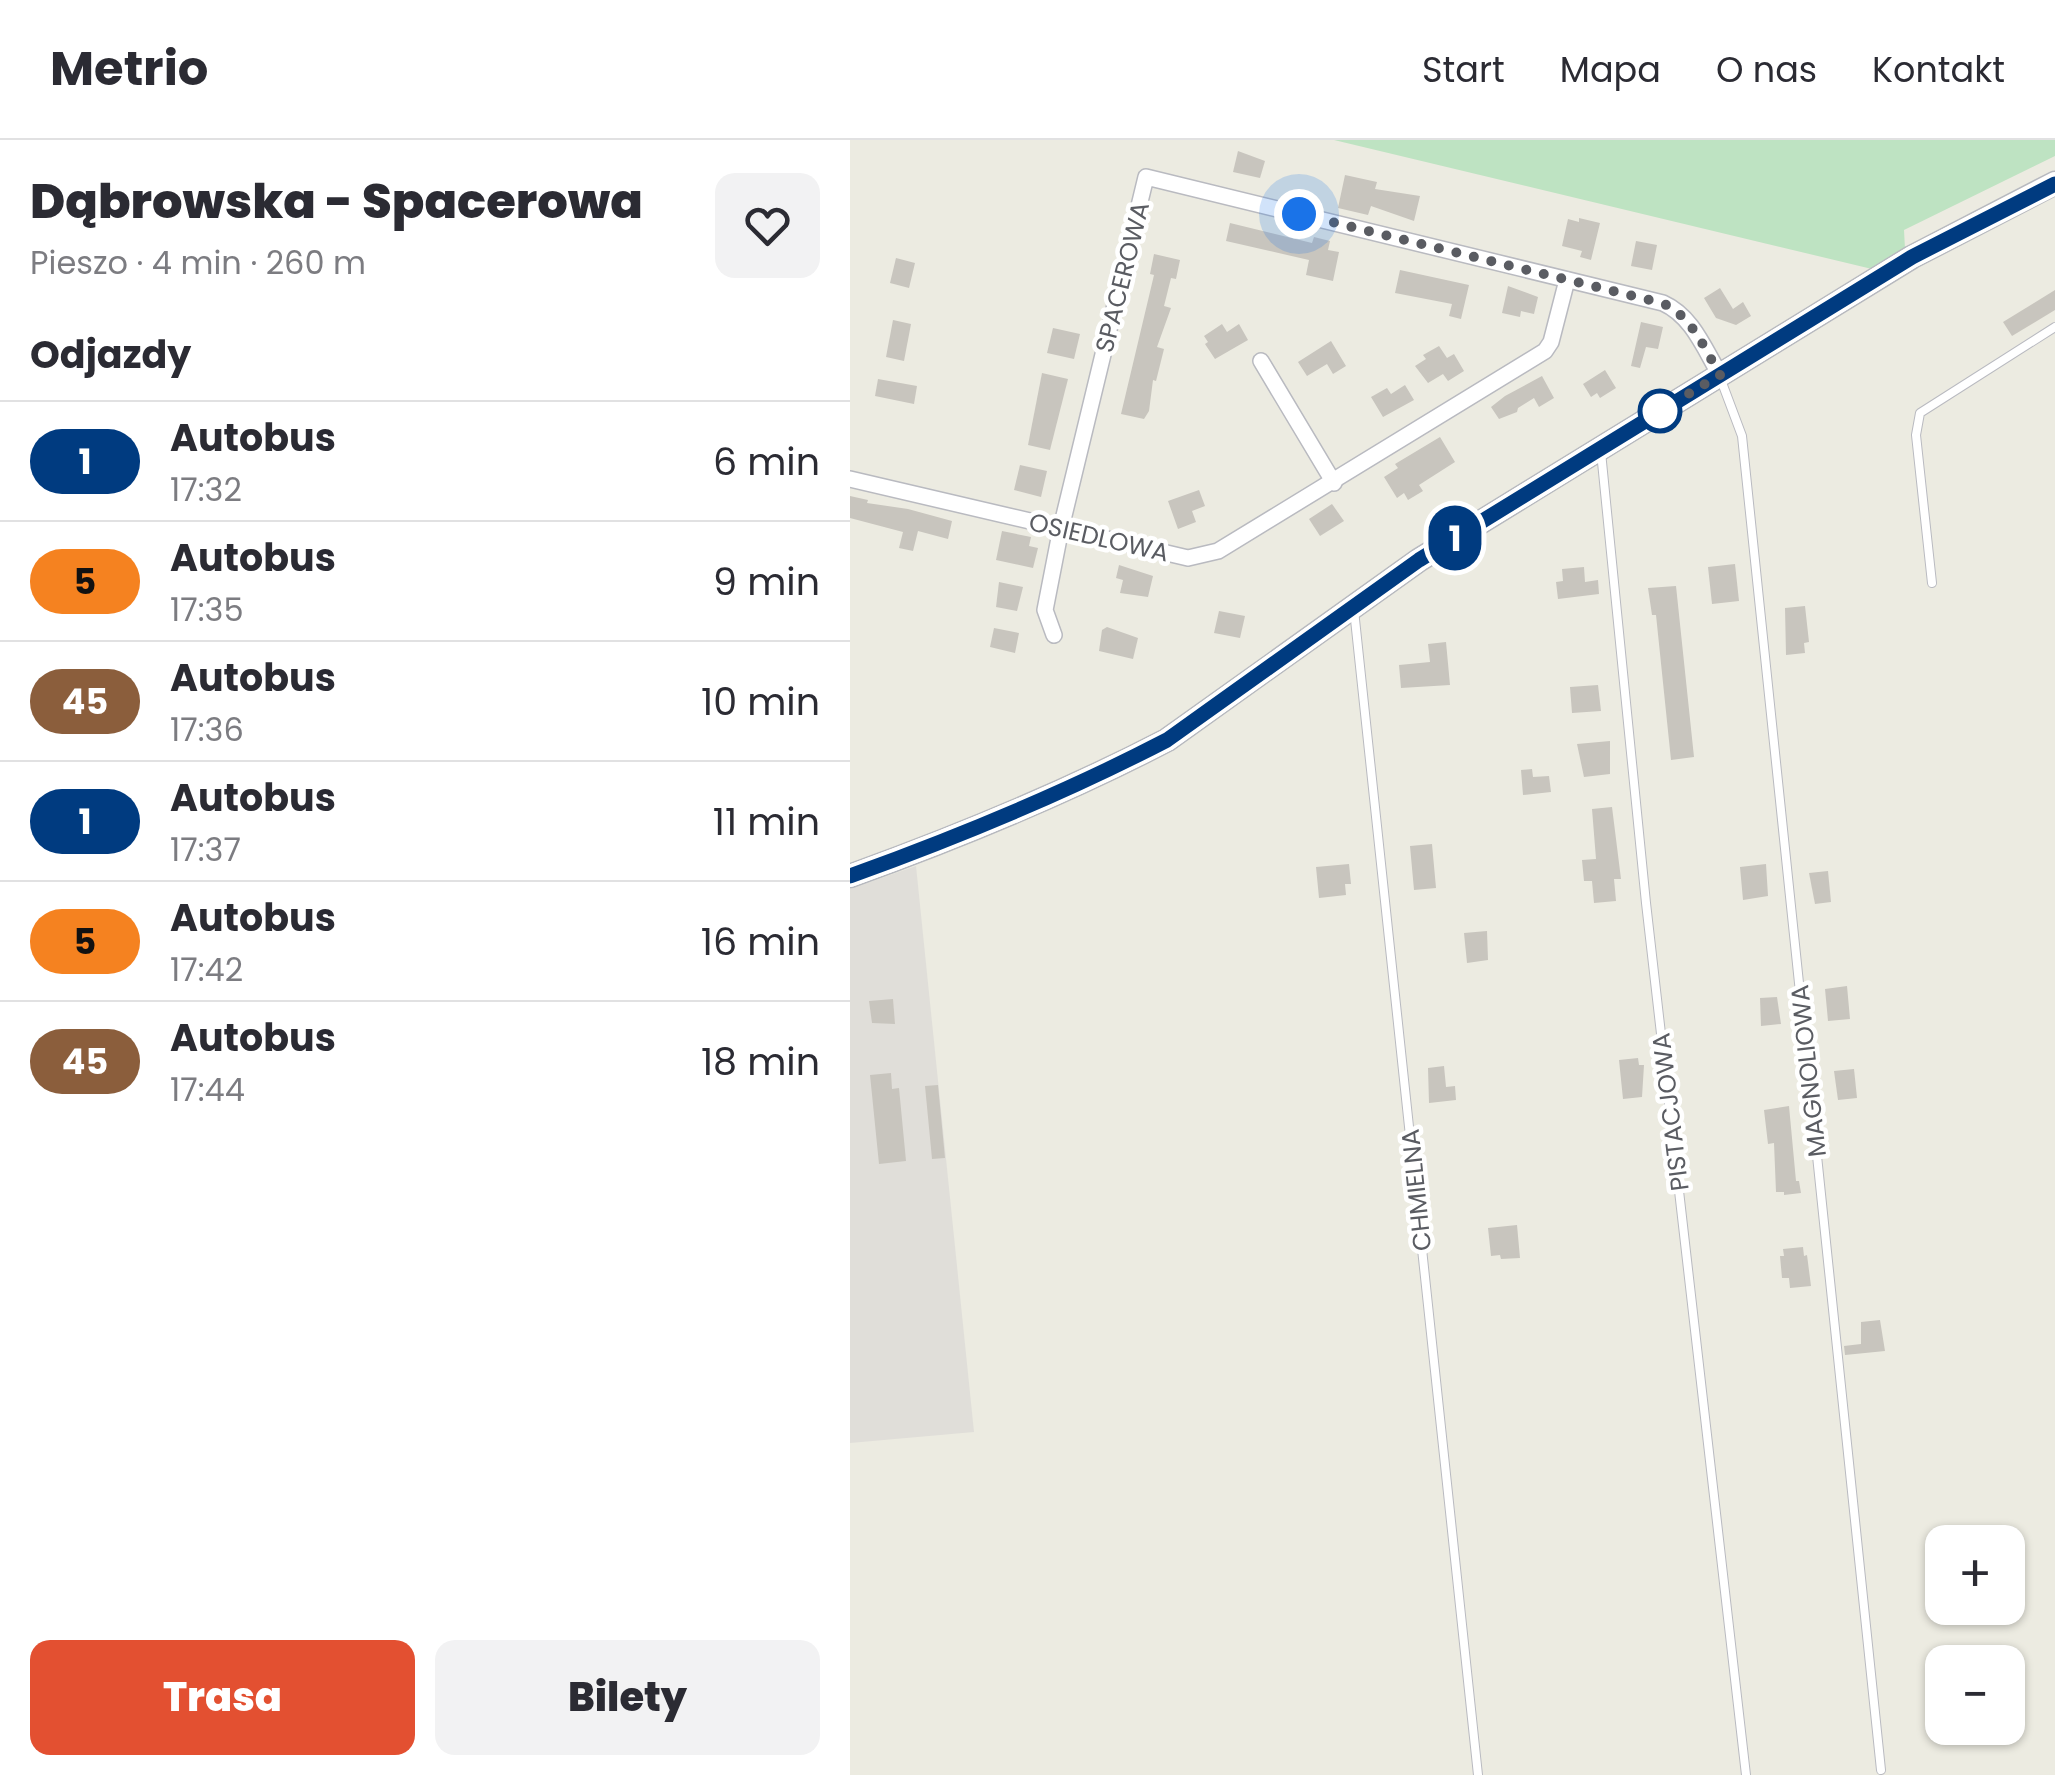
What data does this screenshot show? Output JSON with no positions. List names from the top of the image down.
{
  "streets": {
    "street": ["SPACEROWA", "OSIEDLOWA"],
    "lane": ["MAGNOLIOWA", "PISTACJOWA", "CHMIELNA"]
  },
  "crossings": [
    ["SPACEROWA", "OSIEDLOWA"],
    ["SPACEROWA", "MAGNOLIOWA"]
  ],
  "lines": ["bus line 1"],
  "page": {
    "header": "Metrio",
    "nav": [
      "Start",
      "Mapa",
      "O nas",
      "Kontakt"
    ],
    "heading": [
      ["Dąbrowska - Spacerowa", "Pieszo · 4 min · 260 m"],
      "Odjazdy"
    ],
    "on_map": "1",
    "list": [
      {
        "mark": "1",
        "name": "Autobus",
        "note": "17:32",
        "value": "6 min"
      },
      {
        "mark": "5",
        "name": "Autobus",
        "note": "17:35",
        "value": "9 min"
      },
      {
        "mark": "45",
        "name": "Autobus",
        "note": "17:36",
        "value": "10 min"
      },
      {
        "mark": "1",
        "name": "Autobus",
        "note": "17:37",
        "value": "11 min"
      },
      {
        "mark": "5",
        "name": "Autobus",
        "note": "17:42",
        "value": "16 min"
      },
      {
        "mark": "45",
        "name": "Autobus",
        "note": "17:44",
        "value": "18 min"
      }
    ],
    "map_buttons": ["+", "−"],
    "buttons": ["Trasa", "Bilety"]
  }
}
